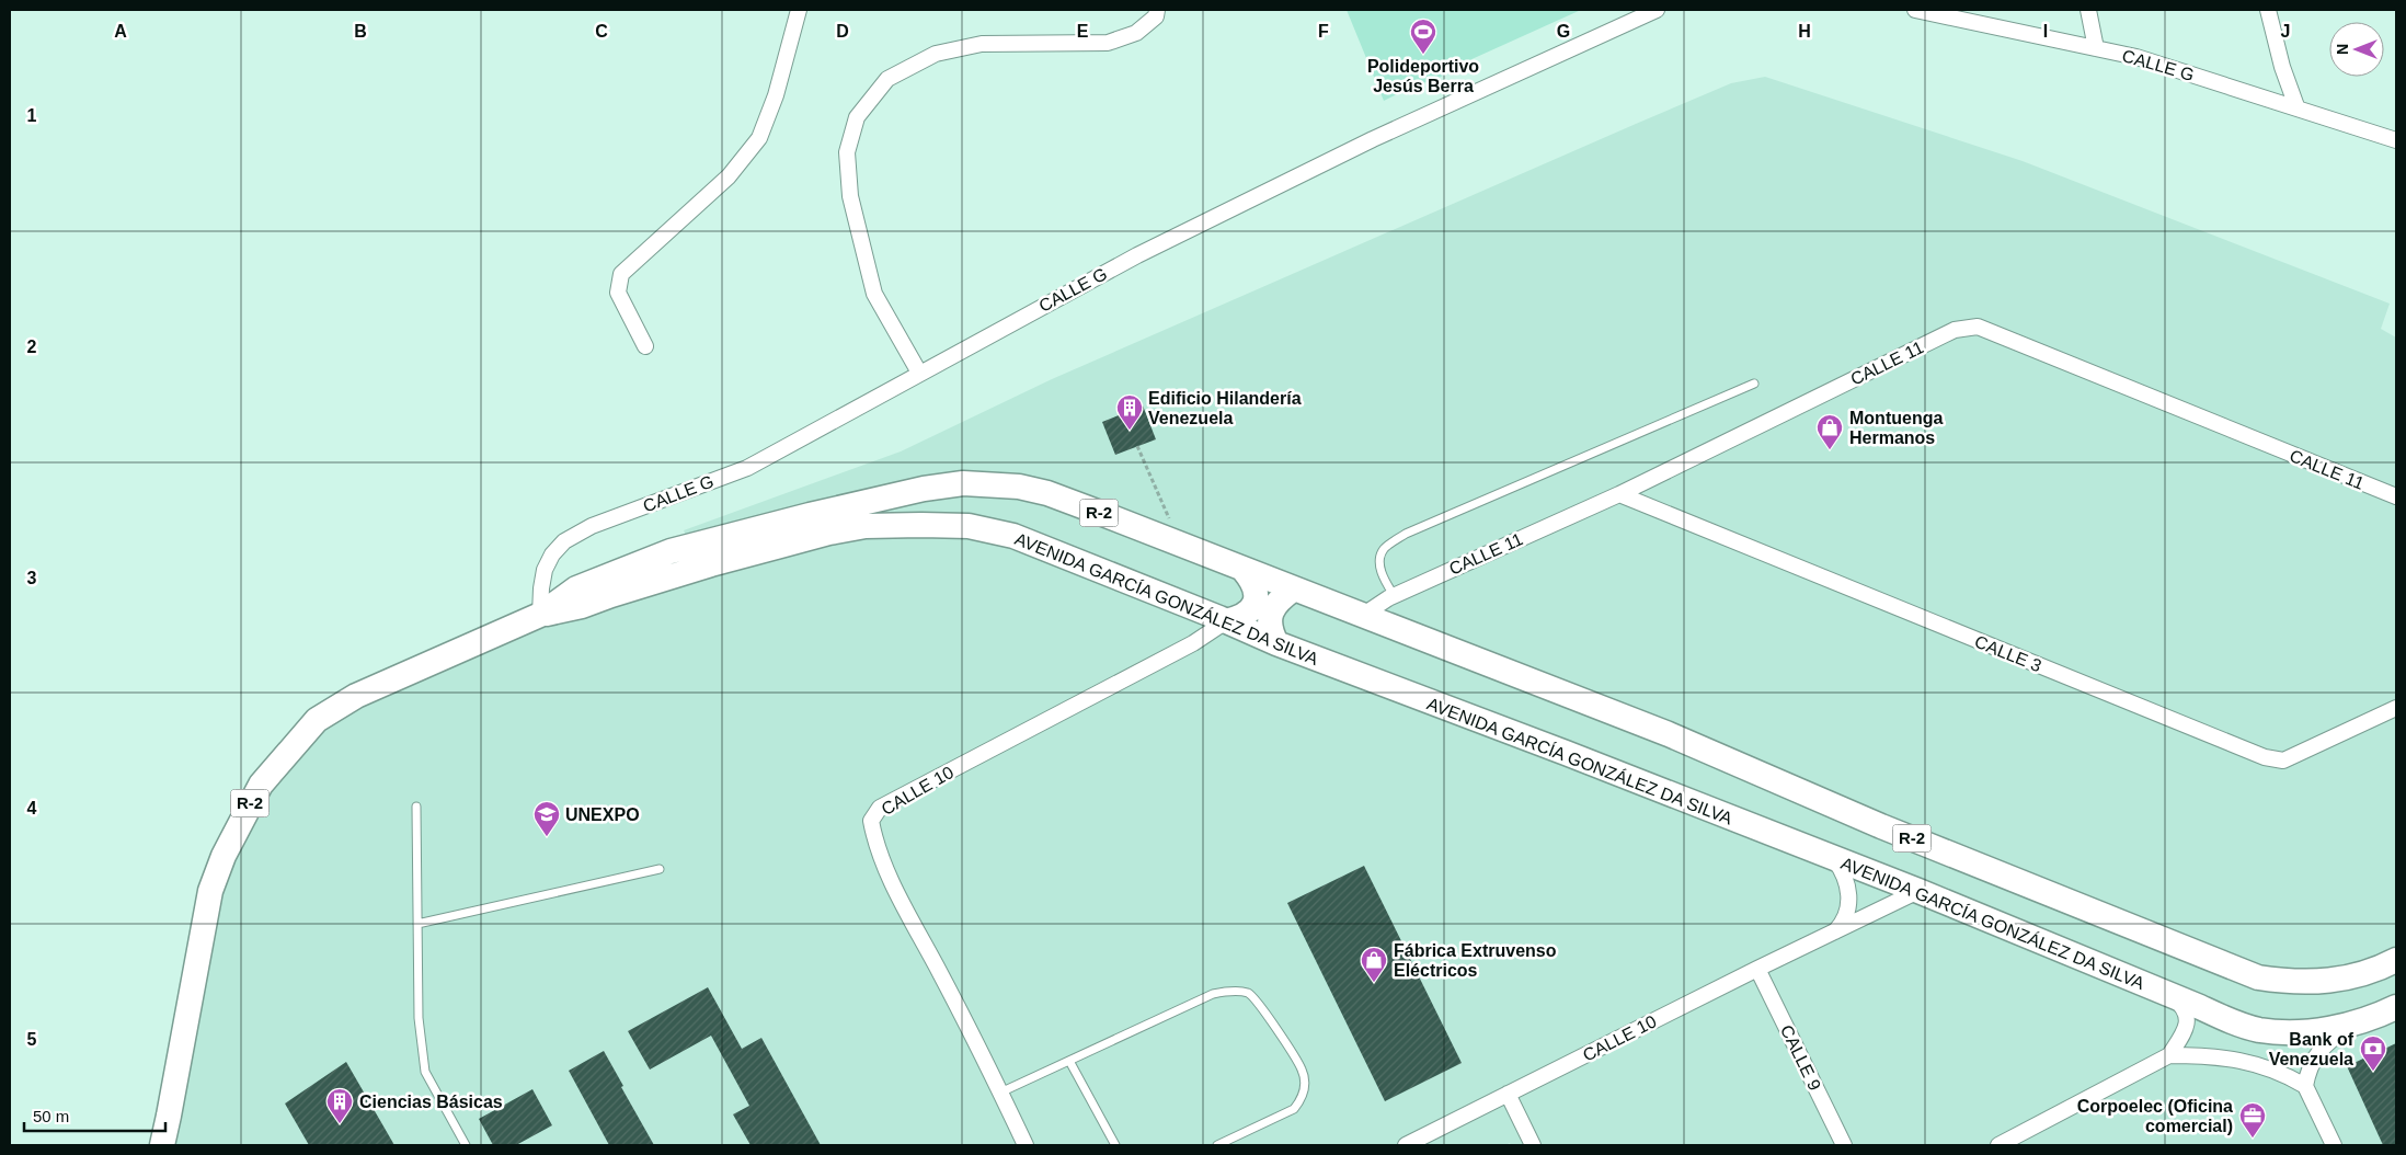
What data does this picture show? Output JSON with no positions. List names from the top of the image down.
{
  "streets": {
    "main road": ["R-2", "AVENIDA GARCÍA GONZÁLEZ DA SILVA"],
    "street": [
      "CALLE G",
      "CALLE 11",
      "CALLE 3",
      "CALLE 10",
      "CALLE 9"
    ]
  },
  "crossings": [
    ["CALLE G", "R-2"],
    ["CALLE G", "AVENIDA GARCÍA GONZÁLEZ DA SILVA"],
    ["CALLE 11", "R-2"],
    ["CALLE 11", "CALLE 3"],
    ["R-2", "AVENIDA GARCÍA GONZÁLEZ DA SILVA"],
    ["AVENIDA GARCÍA GONZÁLEZ DA SILVA", "CALLE 10"],
    ["CALLE 10", "CALLE 9"]
  ],
  "places": {
    "sports": ["Polideportivo Jesús Berra"],
    "building": ["Edificio Hilandería Venezuela", "Ciencias Básicas"],
    "shop": ["Montuenga Hermanos", "Fábrica Extruvenso Eléctricos"],
    "school or university": ["UNEXPO"],
    "bank": ["Bank of Venezuela"],
    "office": ["Corpoelec (Oficina comercial)"]
  },
  "scale_bar": "50 m",
  "north": "left",
  "grid": {
    "columns": [
      "A",
      "B",
      "C",
      "D",
      "E",
      "F",
      "G",
      "H",
      "I",
      "J"
    ],
    "rows": [
      "1",
      "2",
      "3",
      "4",
      "5"
    ]
  }
}
